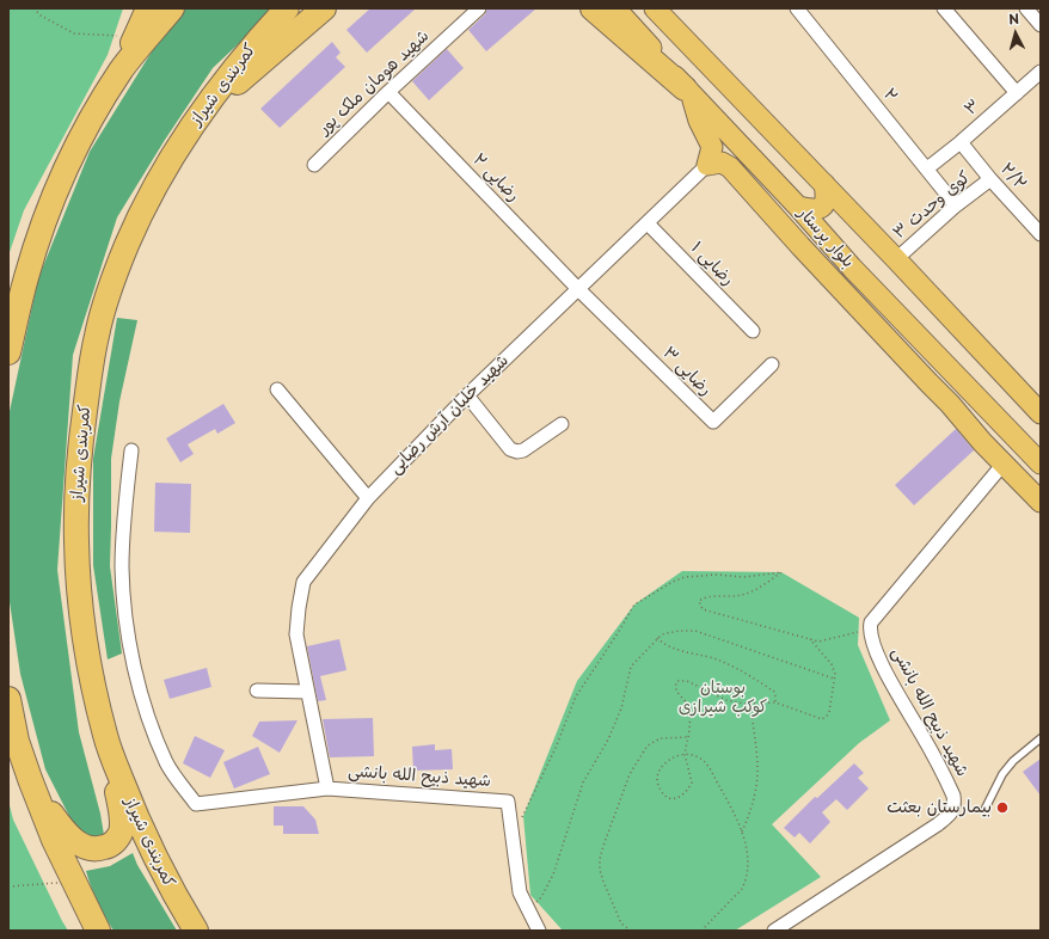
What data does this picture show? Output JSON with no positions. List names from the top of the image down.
{
  "streets": {
    "highway": ["کمربندی شیراز"],
    "main road": ["بلوار پرستار"],
    "street": [
      "شهید هومان ملک پور",
      "۲",
      "۳",
      "۲/۲",
      "رضایی ۲",
      "کوی وحدت ۳",
      "رضایی ۱",
      "رضایی ۳",
      "شهید خلبان آرش رضایی",
      "شهید ذبیح الله بانشی"
    ]
  },
  "crossings": [
    ["شهید هومان ملک پور", "رضایی ۲"],
    ["۲", "۳"],
    ["۲", "کوی وحدت ۳"],
    ["۳", "۲/۲"],
    ["۲/۲", "کوی وحدت ۳"],
    ["رضایی ۲", "رضایی ۳"],
    ["رضایی ۲", "شهید خلبان آرش رضایی"],
    ["کوی وحدت ۳", "بلوار پرستار"],
    ["رضایی ۱", "شهید خلبان آرش رضایی"],
    ["رضایی ۳", "شهید خلبان آرش رضایی"],
    ["شهید خلبان آرش رضایی", "شهید ذبیح الله بانشی"]
  ],
  "parks": ["بوستان کوکب شیرازی"],
  "places": ["بیمارستان بعثت"],
  "north": "top"
}
